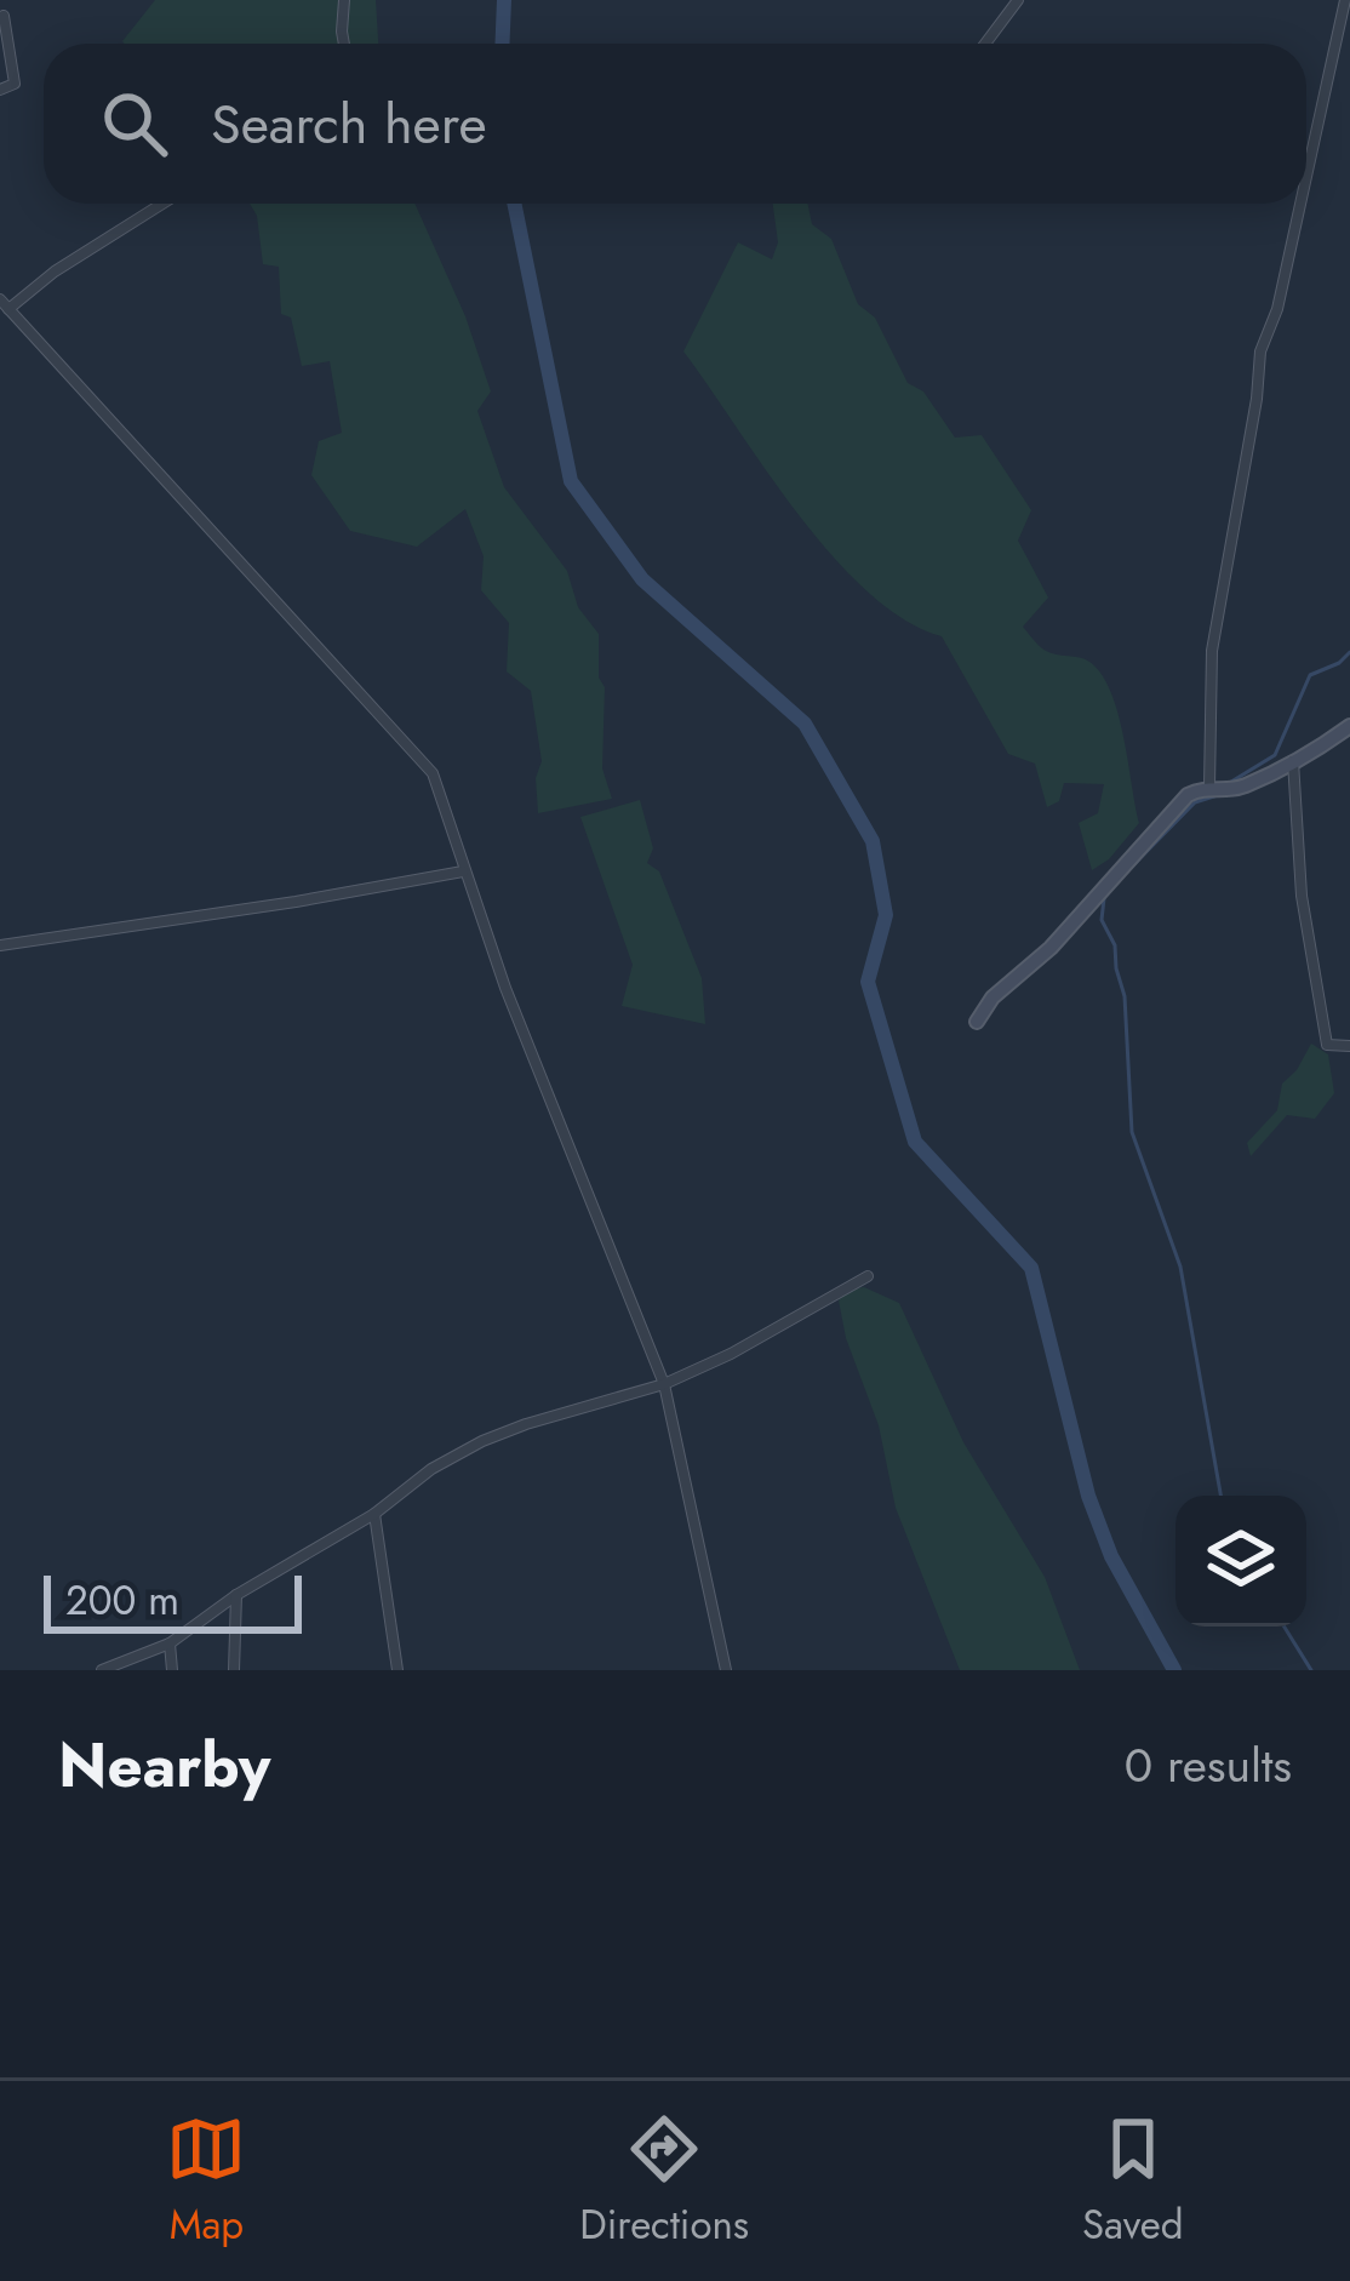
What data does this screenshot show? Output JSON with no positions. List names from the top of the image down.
{
  "scale_bar": "200 m",
  "page": {
    "search": "Search here",
    "scale": "200 m",
    "heading": ["Nearby", "0 results"],
    "nav": ["Map", "Directions", "Saved"]
  }
}
